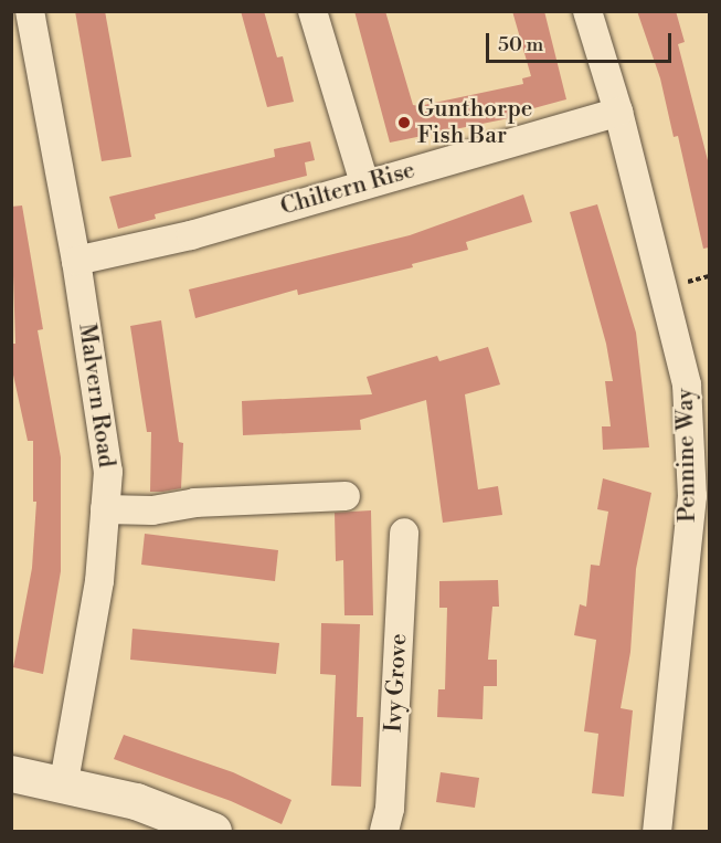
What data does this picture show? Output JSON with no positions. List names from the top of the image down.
{
  "streets": {
    "street": [
      "Chiltern Rise",
      "Malvern Road",
      "Pennine Way",
      "Ivy Grove"
    ]
  },
  "crossings": [
    ["Chiltern Rise", "Malvern Road"],
    ["Chiltern Rise", "Pennine Way"]
  ],
  "places": ["Gunthorpe Fish Bar"],
  "scale_bar": "50 m"
}
